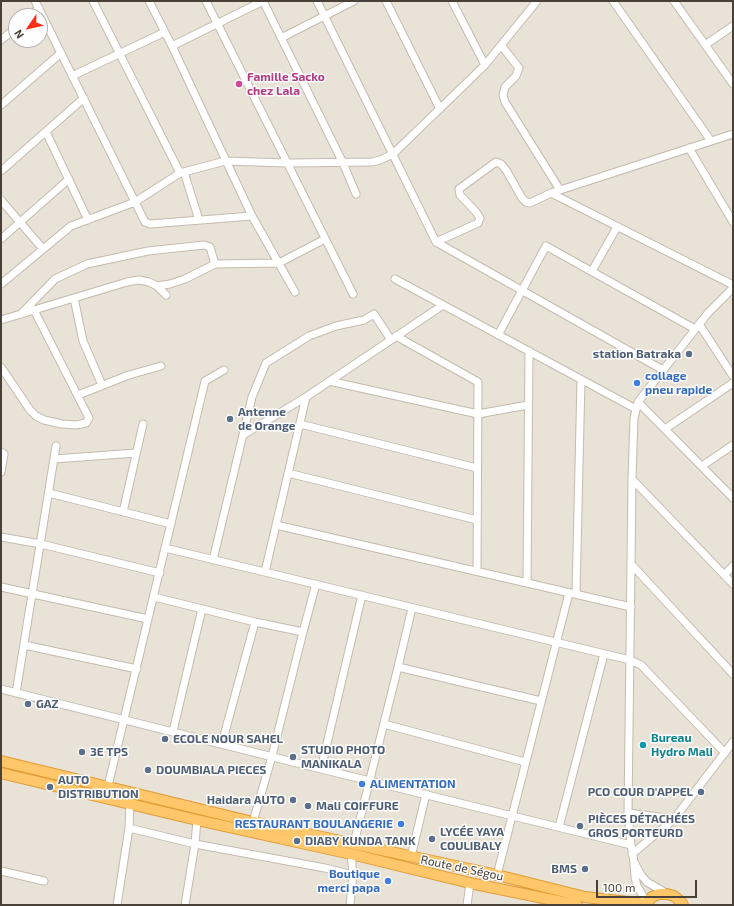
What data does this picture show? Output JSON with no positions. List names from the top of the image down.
{
  "streets": {
    "highway": ["Route de Ségou"]
  },
  "places": [
    "Famille Sacko chez Lala",
    "station Batraka",
    "collage pneu rapide",
    "Antenne de Orange",
    "GAZ",
    "ECOLE NOUR SAHEL",
    "Bureau Hydro Mali",
    "3E TPS",
    "STUDIO PHOTO MANIKALA",
    "DOUMBIALA PIECES",
    "ALIMENTATION",
    "AUTO DISTRIBUTION",
    "PCO COUR D'APPEL",
    "Haidara AUTO",
    "Mali COIFFURE",
    "RESTAURANT BOULANGERIE",
    "PIÈCES DÉTACHÉES GROS PORTEURD",
    "LYCÉE YAYA COULIBALY",
    "DIABY KUNDA TANK",
    "BMS",
    "Boutique merci papa"
  ],
  "scale_bar": "100 m",
  "north": "bottom left"
}
